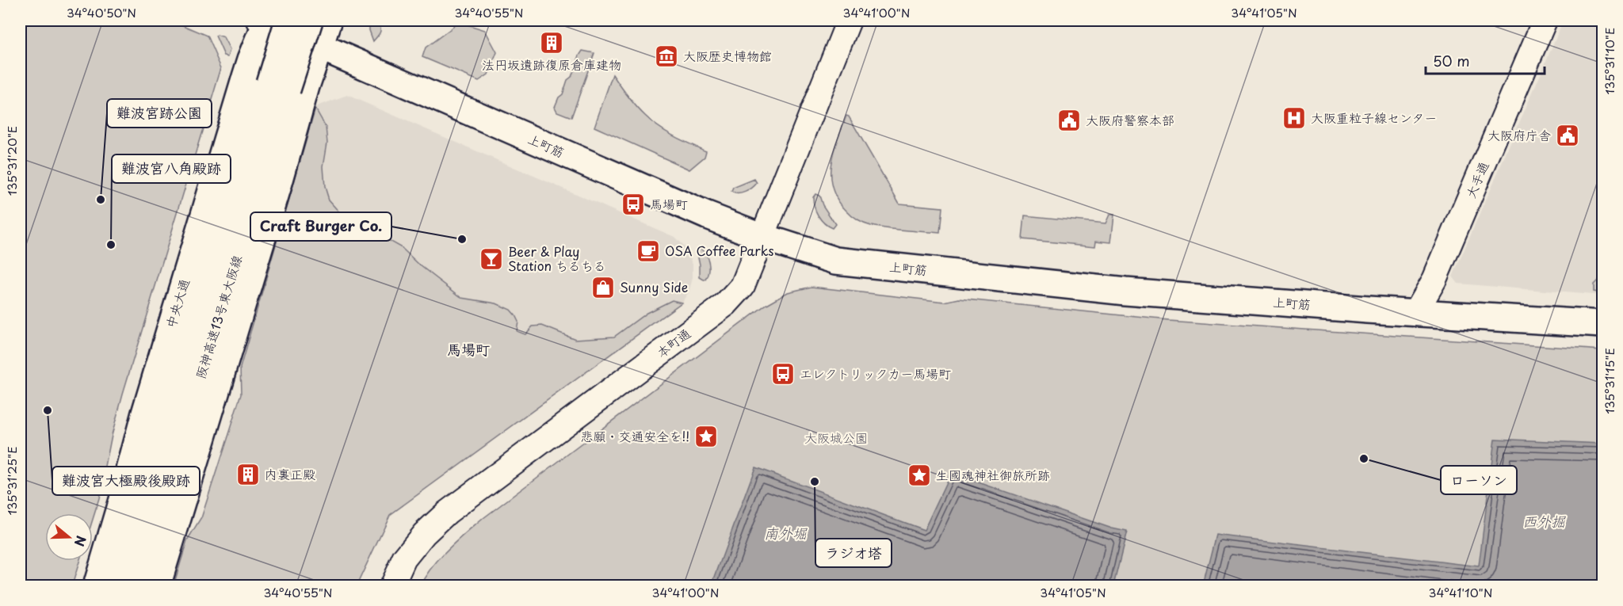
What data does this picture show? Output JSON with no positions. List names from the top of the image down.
{
  "streets": {
    "main road": ["上町筋", "中央大通", "阪神高速13号東大阪線"],
    "street": ["大手通", "本町通"]
  },
  "crossings": [
    ["上町筋", "大手通"],
    ["上町筋", "中央大通"],
    ["上町筋", "阪神高速13号東大阪線"],
    ["上町筋", "本町通"],
    ["中央大通", "阪神高速13号東大阪線"]
  ],
  "districts": ["馬場町"],
  "water": ["西外掘", "南外堀"],
  "parks": ["大阪城公園"],
  "places": {
    "building": ["法円坂遺跡復原倉庫建物", "内裏正殿"],
    "museum": ["大阪歴史博物館"],
    "hospital": ["大阪重粒子線センター"],
    "public building": ["大阪府警察本部", "大阪府庁舎"],
    "other": [
      "難波宮跡公園",
      "Craft Burger Co.",
      "難波宮八角殿跡",
      "難波宮大極殿後殿跡",
      "ローソン",
      "ラジオ塔"
    ],
    "bus stop": ["馬場町", "エレクトリックカー馬場町"],
    "cafe": ["OSA Coffee Parks"],
    "bar": ["Beer & Play Station ちるちる"],
    "shop": ["Sunny Side"],
    "place": ["悲願・交通安全を!!", "生國魂神社御旅所跡"]
  },
  "scale_bar": "50 m",
  "north": "right",
  "coordinates": [
    "34°40'50\"N",
    "34°40'55\"N",
    "34°41'00\"N",
    "34°41'05\"N",
    "135°31'10\"E",
    "135°31'20\"E",
    "135°31'15\"E",
    "135°31'25\"E",
    "34°41'10\"N"
  ]
}
